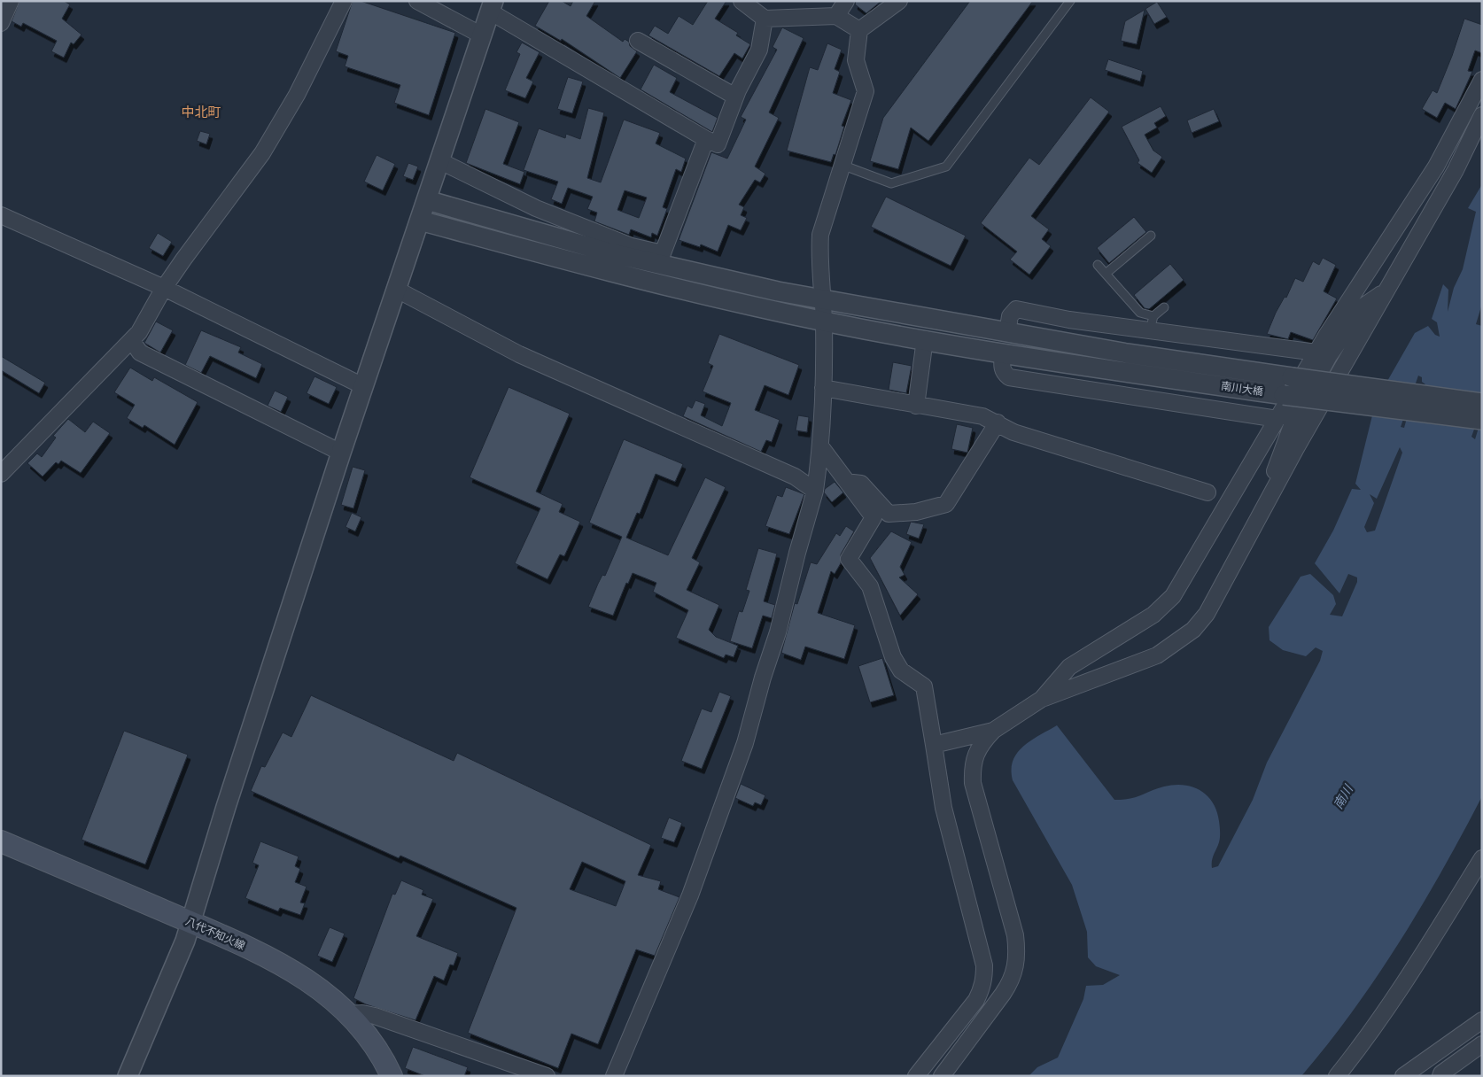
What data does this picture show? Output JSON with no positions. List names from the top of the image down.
{
  "streets": {
    "main road": ["八代不知火線"],
    "street": ["南川大橋"]
  },
  "districts": ["中北町"],
  "water": ["南川"]
}
